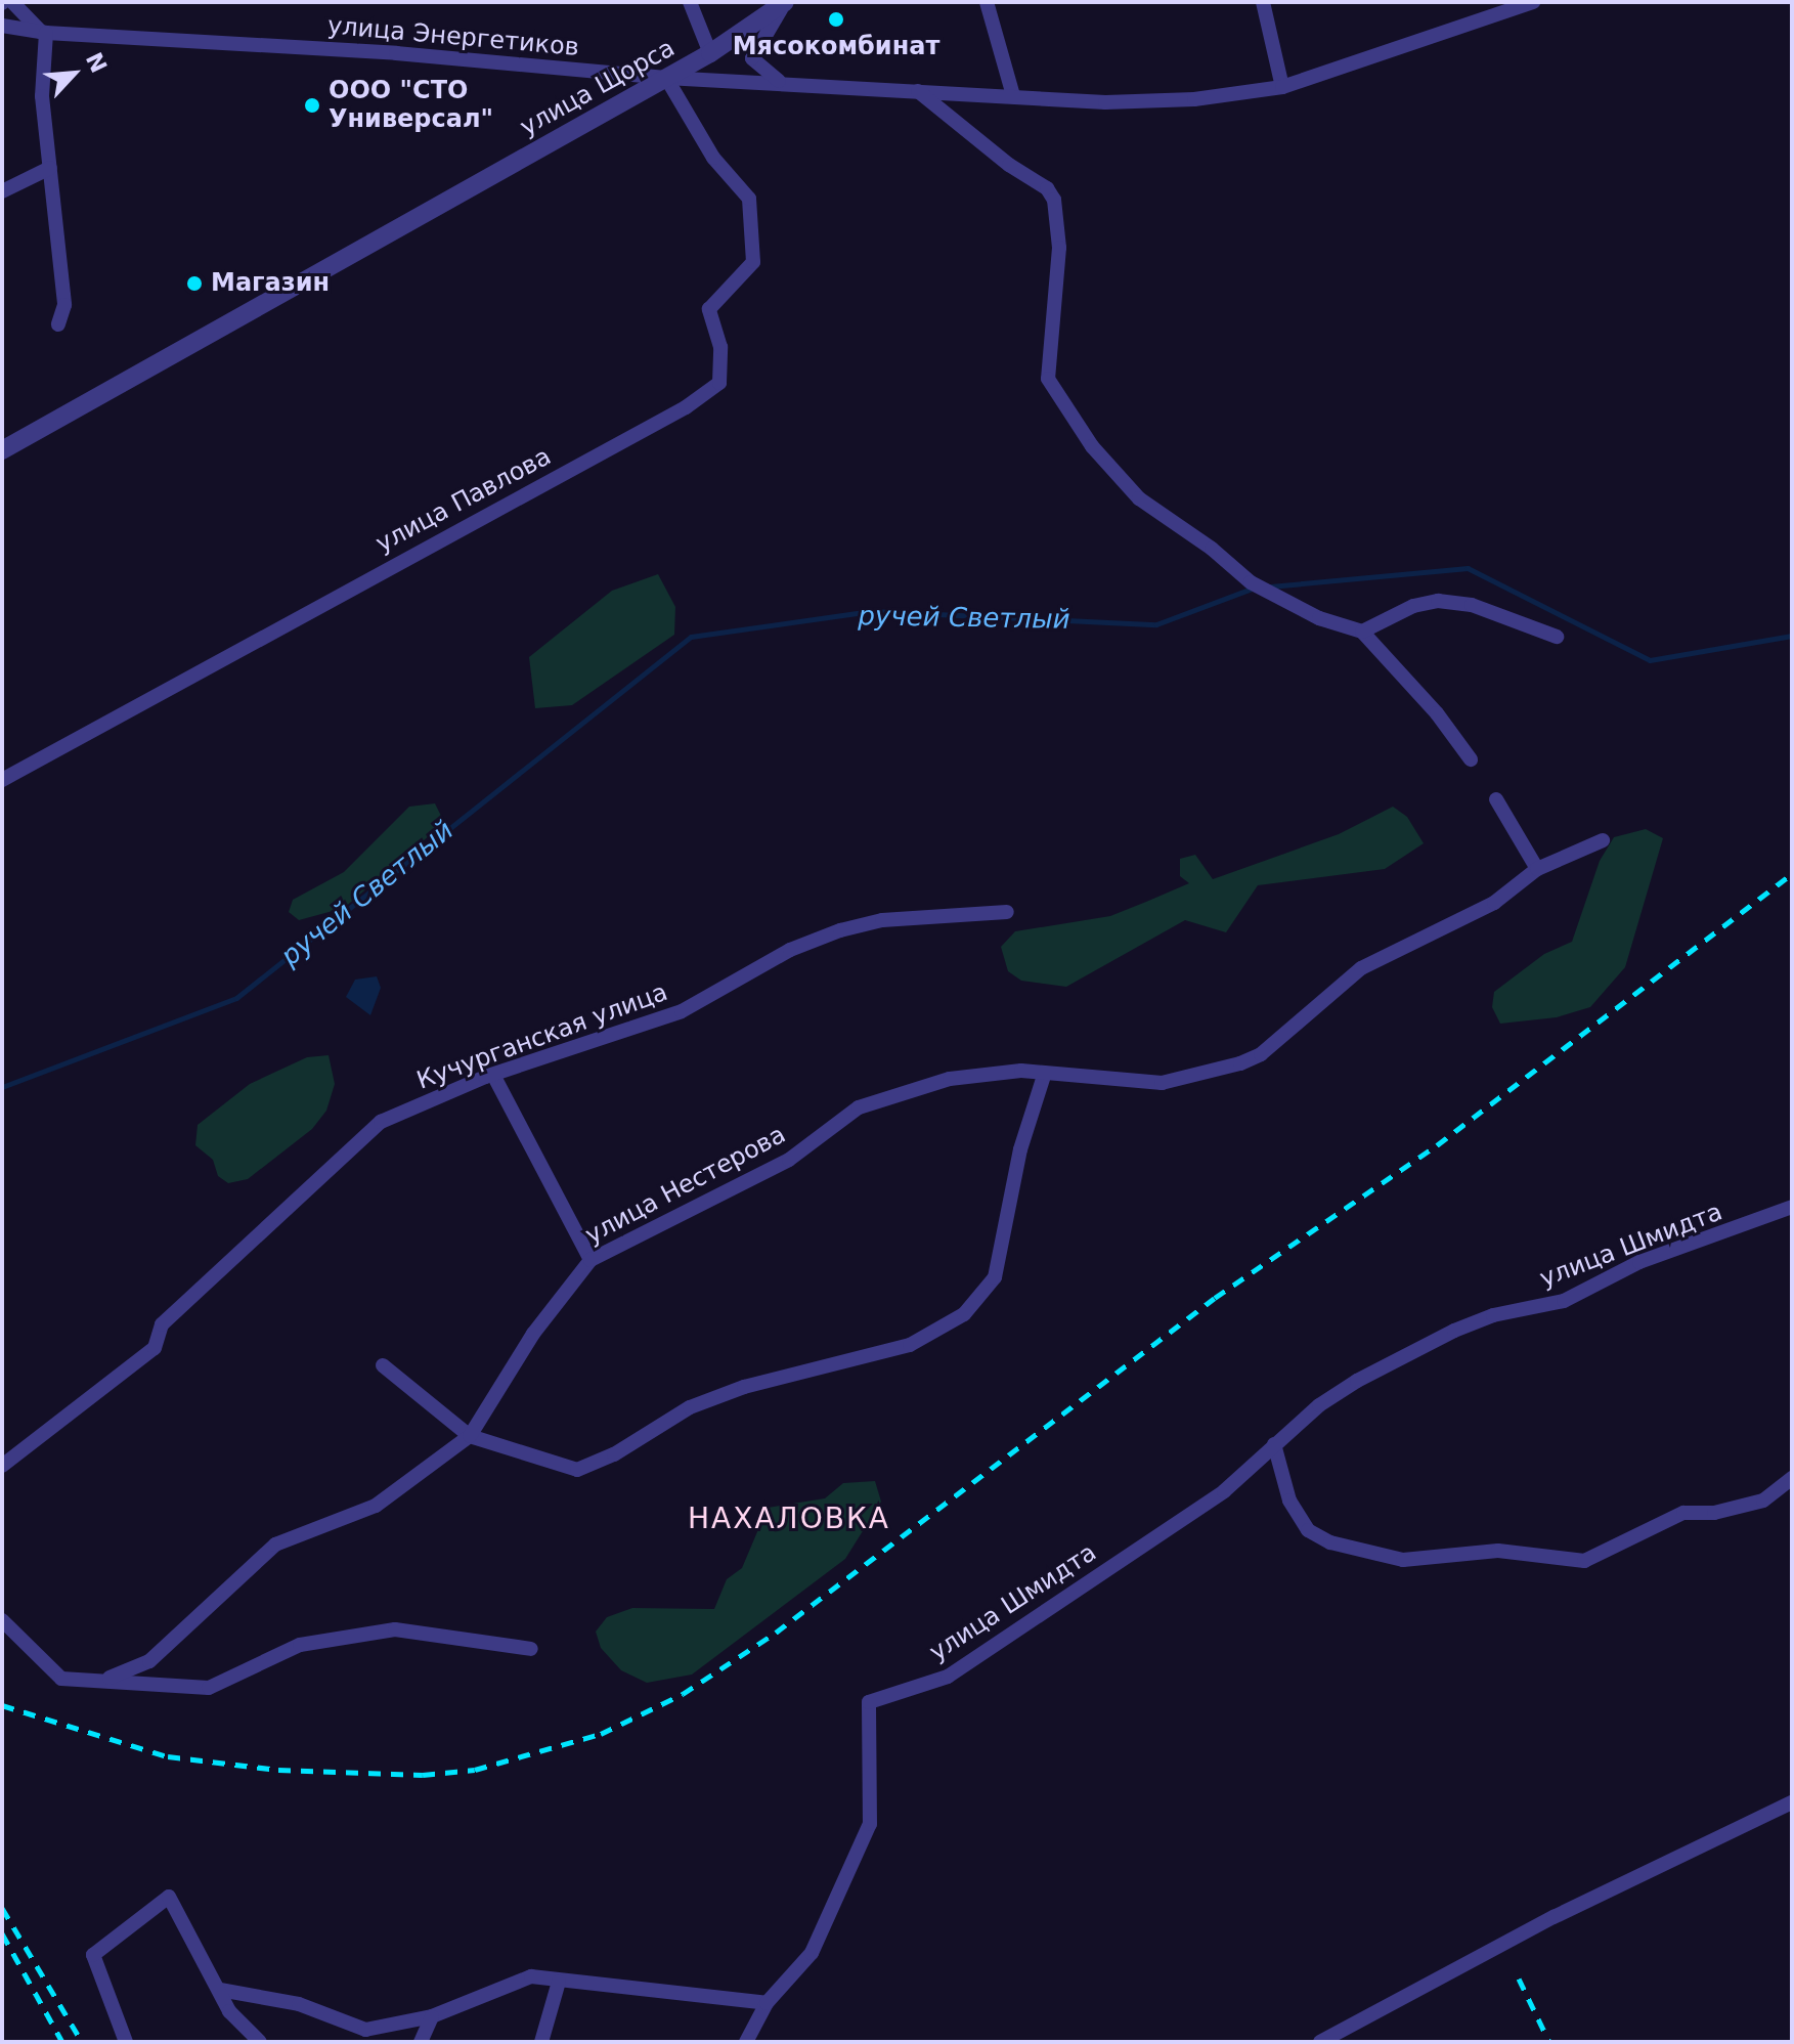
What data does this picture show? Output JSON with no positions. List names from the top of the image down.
{
  "streets": {
    "street": [
      "улица Энергетиков",
      "улица Щорса",
      "улица Павлова",
      "Кучурганская улица",
      "улица Нестерова",
      "улица Шмидта"
    ]
  },
  "crossings": [
    ["улица Энергетиков", "улица Щорса"],
    ["улица Энергетиков", "улица Павлова"],
    ["улица Щорса", "улица Павлова"]
  ],
  "districts": ["НАХАЛОВКА"],
  "water": ["ручей Светлый"],
  "places": ["Мясокомбинат", "ООО \"СТО Универсал\"", "Магазин"],
  "north": "top right"
}
